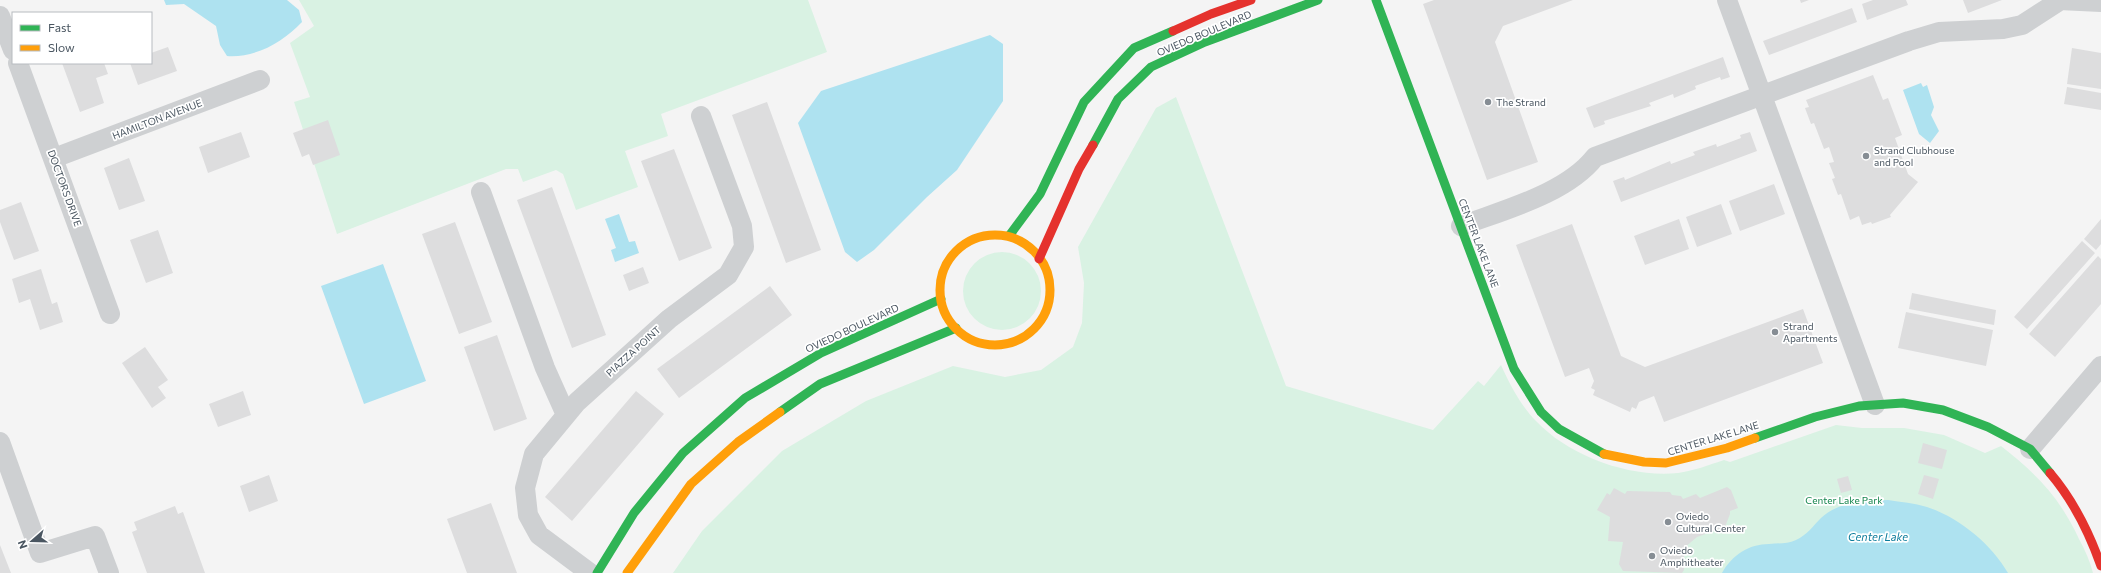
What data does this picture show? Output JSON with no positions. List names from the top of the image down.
{
  "streets": {
    "street": [
      "OVIEDO BOULEVARD",
      "HAMILTON AVENUE",
      "DOCTORS DRIVE",
      "CENTER LAKE LANE",
      "PIAZZA POINT"
    ]
  },
  "crossings": [
    ["HAMILTON AVENUE", "DOCTORS DRIVE"]
  ],
  "water": ["Center Lake"],
  "parks": ["Center Lake Park"],
  "places": [
    "The Strand",
    "Strand Clubhouse and Pool",
    "Strand Apartments",
    "Oviedo Cultural Center",
    "Oviedo Amphitheater"
  ],
  "legend": ["Fast", "Slow"],
  "north": "left"
}
